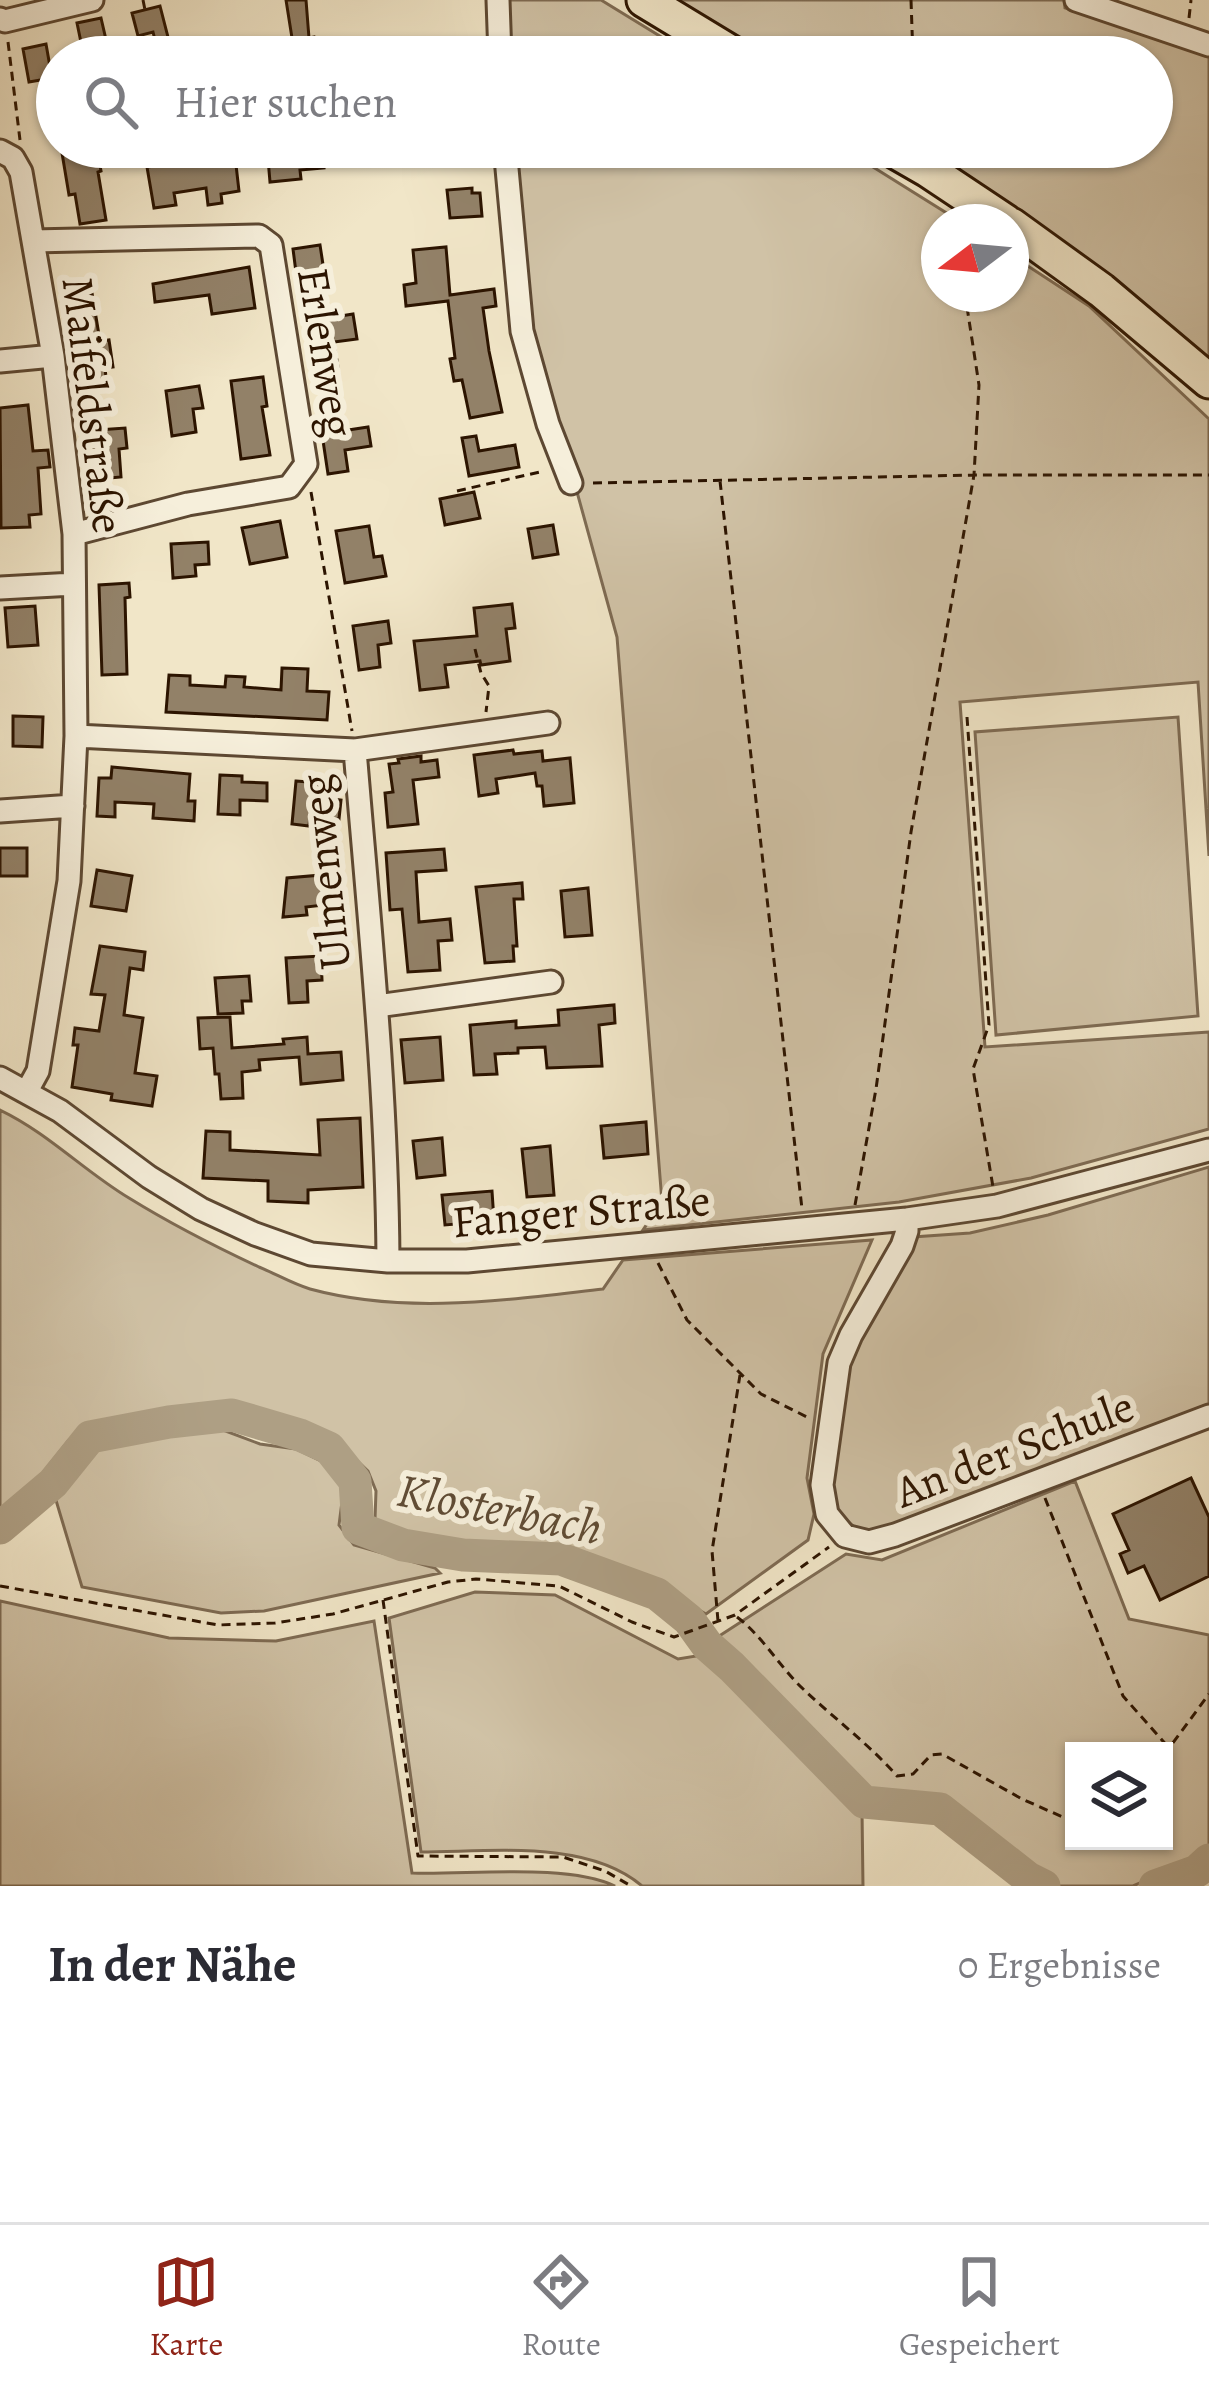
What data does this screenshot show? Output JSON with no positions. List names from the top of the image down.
{
  "streets": {
    "street": [
      "Erlenweg",
      "Maifeldstraße",
      "Ulmenweg",
      "Fanger Straße",
      "An der Schule"
    ]
  },
  "crossings": [
    ["Erlenweg", "Maifeldstraße"],
    ["Maifeldstraße", "Ulmenweg"],
    ["Maifeldstraße", "Fanger Straße"],
    ["Ulmenweg", "Fanger Straße"]
  ],
  "water": ["Klosterbach"],
  "north": "left",
  "page": {
    "search": "Hier suchen",
    "heading": ["In der Nähe", "0 Ergebnisse"],
    "nav": ["Karte", "Route", "Gespeichert"]
  }
}
